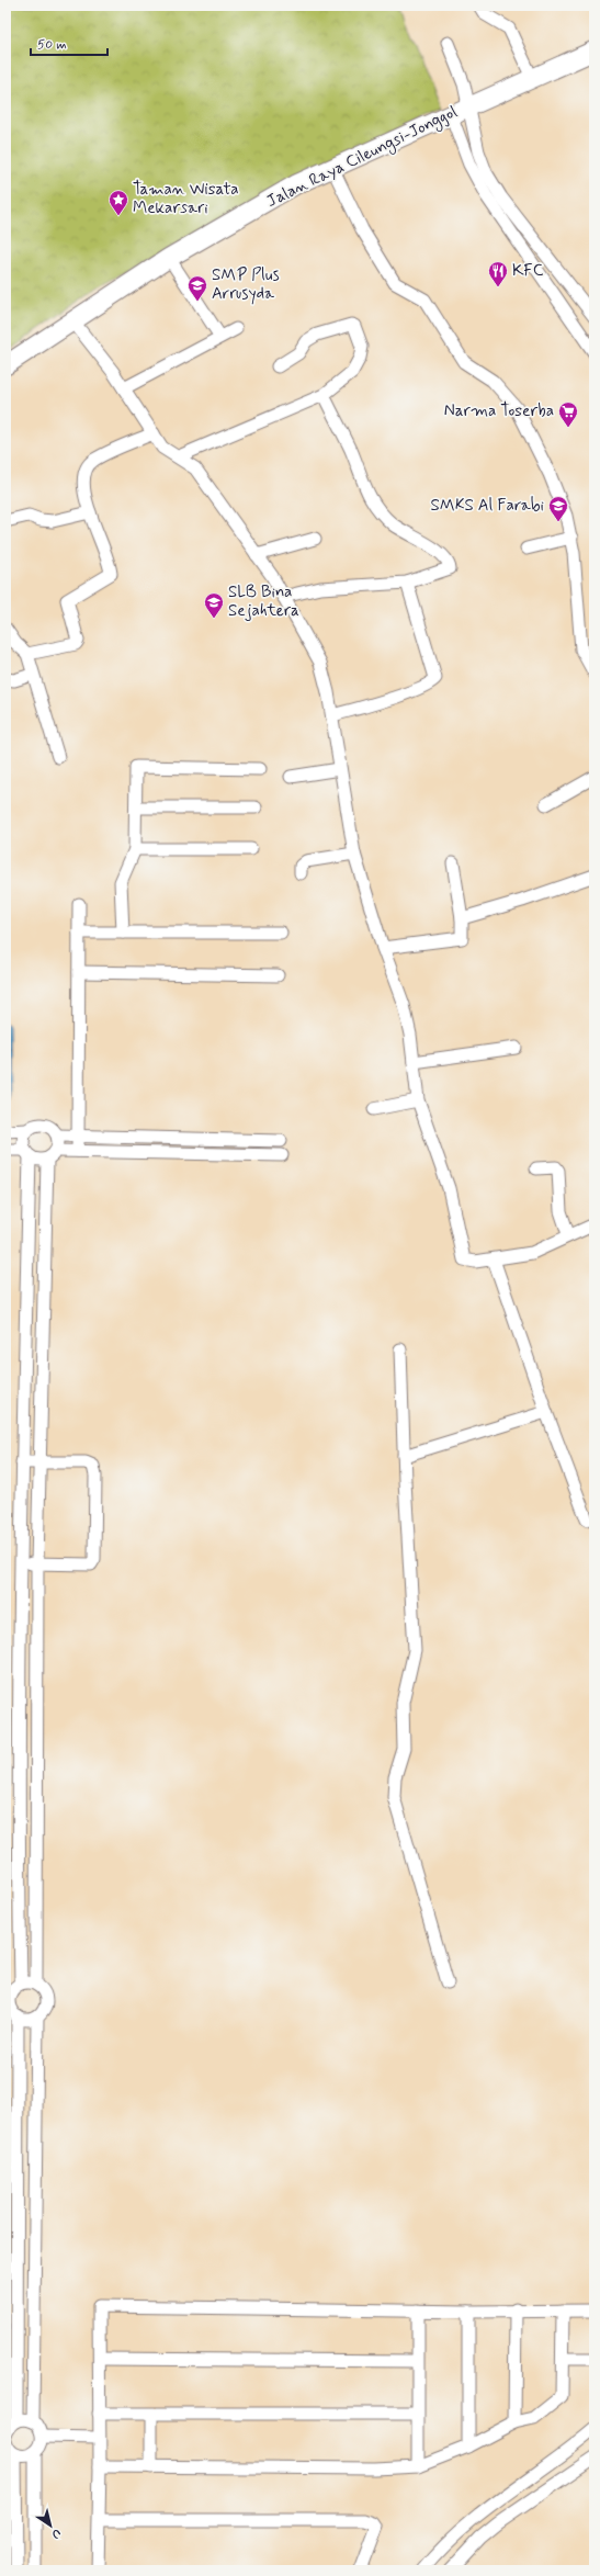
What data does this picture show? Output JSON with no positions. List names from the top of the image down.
{
  "streets": {
    "main road": ["Jalan Raya Cileungsi-Jonggol"]
  },
  "places": {
    "place": ["Taman Wisata Mekarsari"],
    "restaurant": ["KFC"],
    "school or university": ["SMP Plus Arrusyda", "SMKS Al Farabi", "SLB Bina Sejahtera"],
    "supermarket": ["Narma Toserba"]
  },
  "scale_bar": "50 m",
  "north": "bottom right"
}
